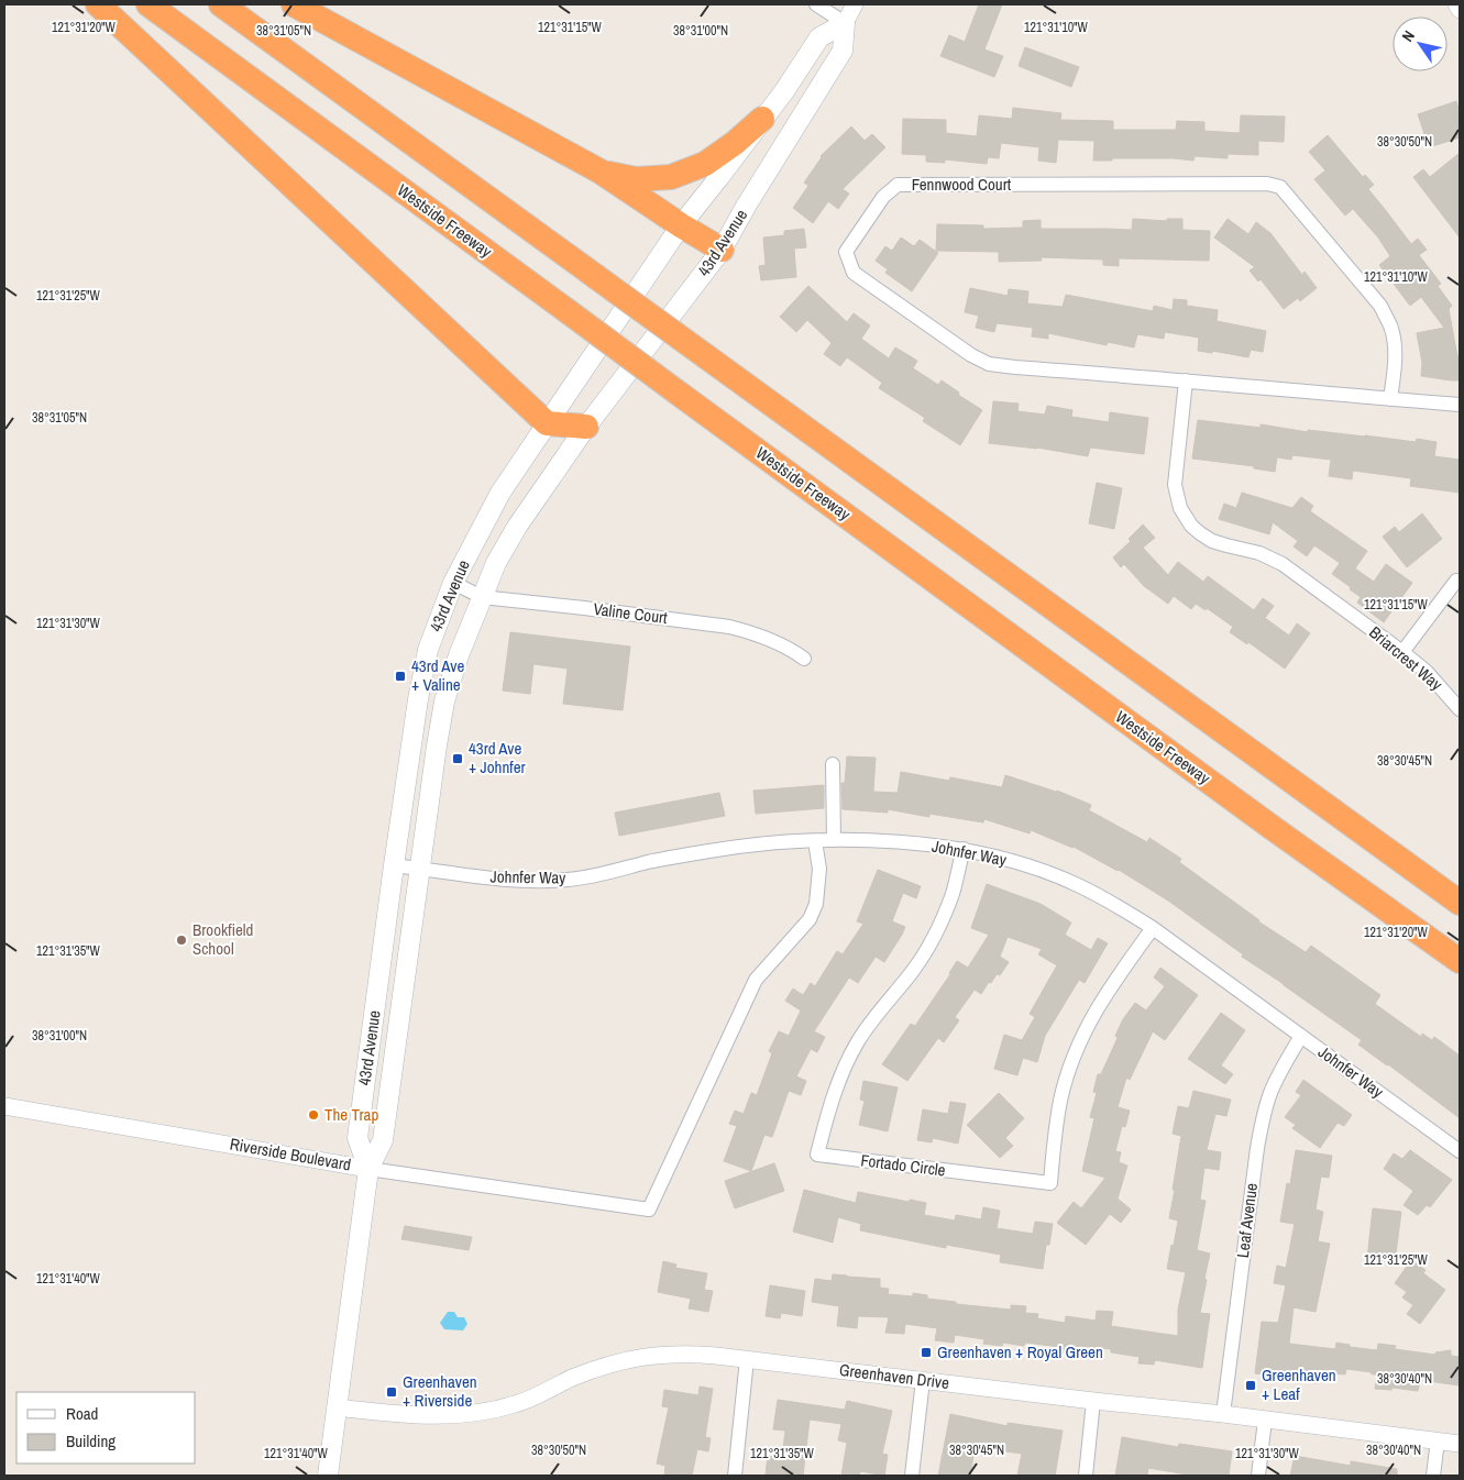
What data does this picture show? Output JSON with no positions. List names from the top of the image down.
{
  "streets": {
    "highway": ["Westside Freeway"],
    "main road": ["43rd Avenue", "Riverside Boulevard"],
    "street": [
      "Fennwood Court",
      "Valine Court",
      "Briarcrest Way",
      "Johnfer Way",
      "Fortado Circle",
      "Leaf Avenue",
      "Greenhaven Drive"
    ]
  },
  "crossings": [
    ["Fennwood Court", "Briarcrest Way"],
    ["43rd Avenue", "Valine Court"],
    ["43rd Avenue", "Johnfer Way"],
    ["43rd Avenue", "Riverside Boulevard"],
    ["Johnfer Way", "Fortado Circle"],
    ["Johnfer Way", "Leaf Avenue"],
    ["Riverside Boulevard", "Greenhaven Drive"],
    ["Leaf Avenue", "Greenhaven Drive"]
  ],
  "places": {
    "transit": [
      "43rd Ave + Valine",
      "43rd Ave + Johnfer",
      "Greenhaven + Royal Green",
      "Greenhaven + Leaf",
      "Greenhaven + Riverside"
    ],
    "other": ["Brookfield School", "The Trap"]
  },
  "legend": ["Road", "Building"],
  "north": "top left",
  "coordinates": [
    "121°31'20\"W",
    "121°31'15\"W",
    "121°31'10\"W",
    "38°31'05\"N",
    "38°31'00\"N",
    "38°30'50\"N",
    "121°31'25\"W",
    "121°31'30\"W",
    "38°30'45\"N",
    "121°31'35\"W",
    "121°31'40\"W",
    "38°30'40\"N"
  ]
}
